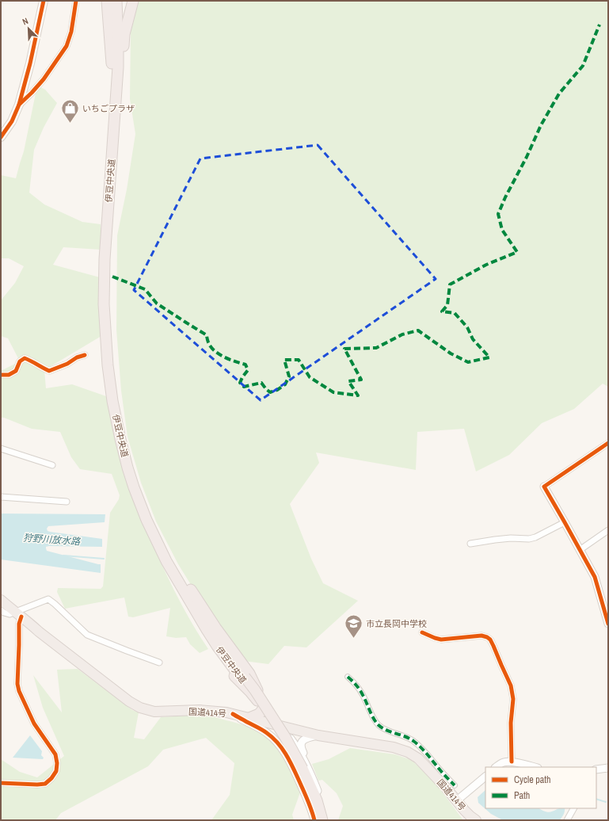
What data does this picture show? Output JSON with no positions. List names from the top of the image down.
{
  "streets": {
    "highway": ["伊豆中央道", "国道414号"]
  },
  "water": ["狩野川放水路"],
  "places": {
    "shop": ["いちごプラザ"],
    "school or university": ["市立長岡中学校"]
  },
  "legend": ["Cycle path", "Path"],
  "north": "top left"
}
